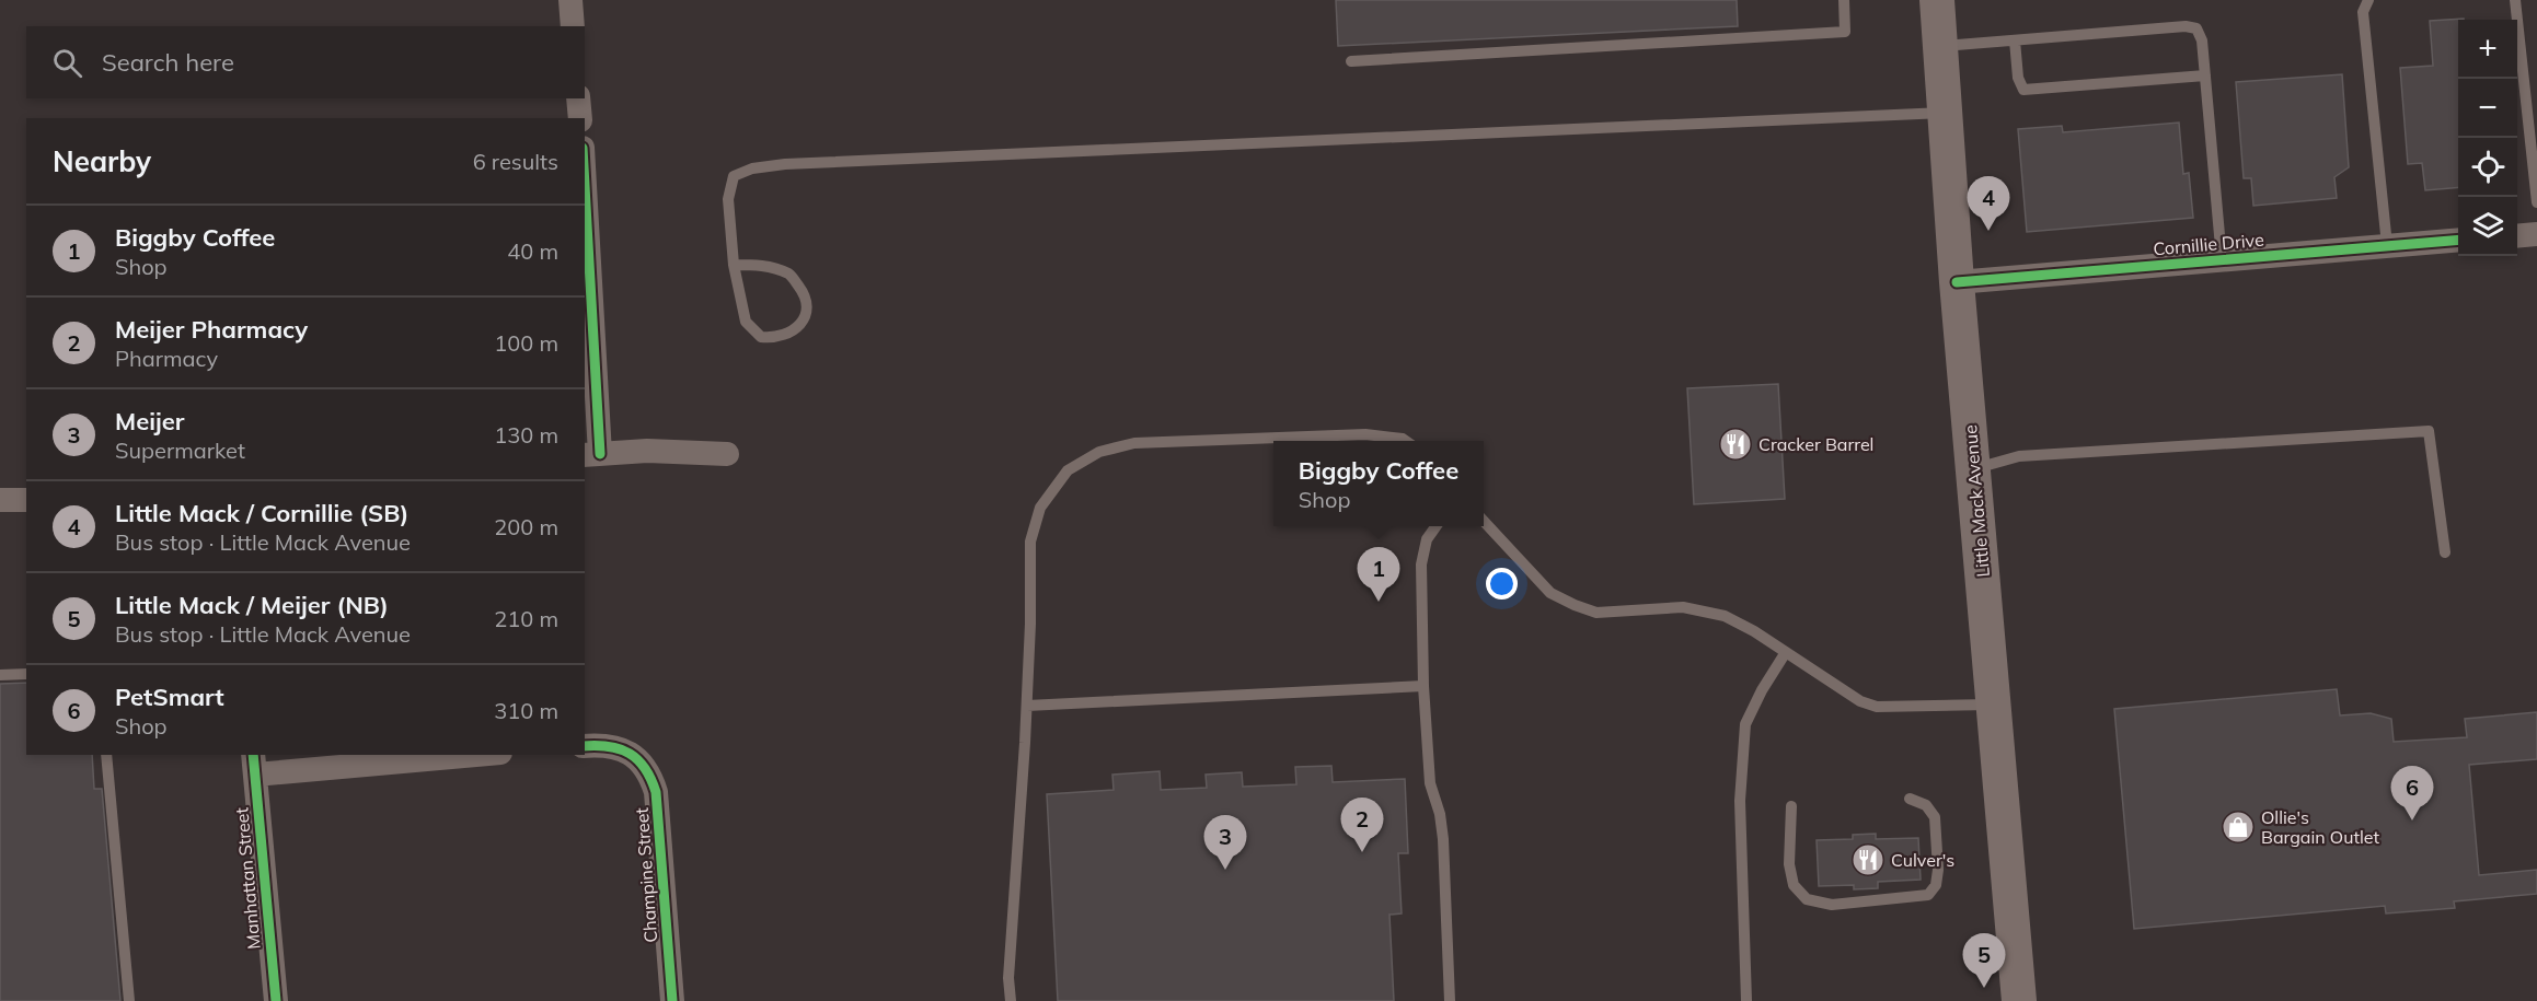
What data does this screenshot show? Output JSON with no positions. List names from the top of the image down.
{
  "streets": {
    "main road": ["Little Mack Avenue"],
    "street": ["Cornillie Drive", "Champine Street", "Manhattan Street"]
  },
  "crossings": [
    ["Cornillie Drive", "Little Mack Avenue"]
  ],
  "places": {
    "restaurant": ["Cracker Barrel", "Culver's"],
    "shop": ["Ollie's Bargain Outlet"]
  },
  "page": {
    "map_buttons": ["+", "−"],
    "search": "Search here",
    "heading": ["Nearby", "6 results"],
    "pins": [
      "4",
      "1",
      "6",
      "2",
      "3",
      "5"
    ],
    "list": [
      {
        "mark": "1",
        "name": "Biggby Coffee",
        "note": "Shop",
        "value": "40 m"
      },
      {
        "mark": "2",
        "name": "Meijer Pharmacy",
        "note": "Pharmacy",
        "value": "100 m"
      },
      {
        "mark": "3",
        "name": "Meijer",
        "note": "Supermarket",
        "value": "130 m"
      },
      {
        "mark": "4",
        "name": "Little Mack / Cornillie (SB)",
        "note": "Bus stop · Little Mack Avenue",
        "value": "200 m"
      },
      {
        "mark": "5",
        "name": "Little Mack / Meijer (NB)",
        "note": "Bus stop · Little Mack Avenue",
        "value": "210 m"
      },
      {
        "mark": "6",
        "name": "PetSmart",
        "note": "Shop",
        "value": "310 m"
      }
    ],
    "popup": ["Biggby Coffee", "Shop"]
  }
}
